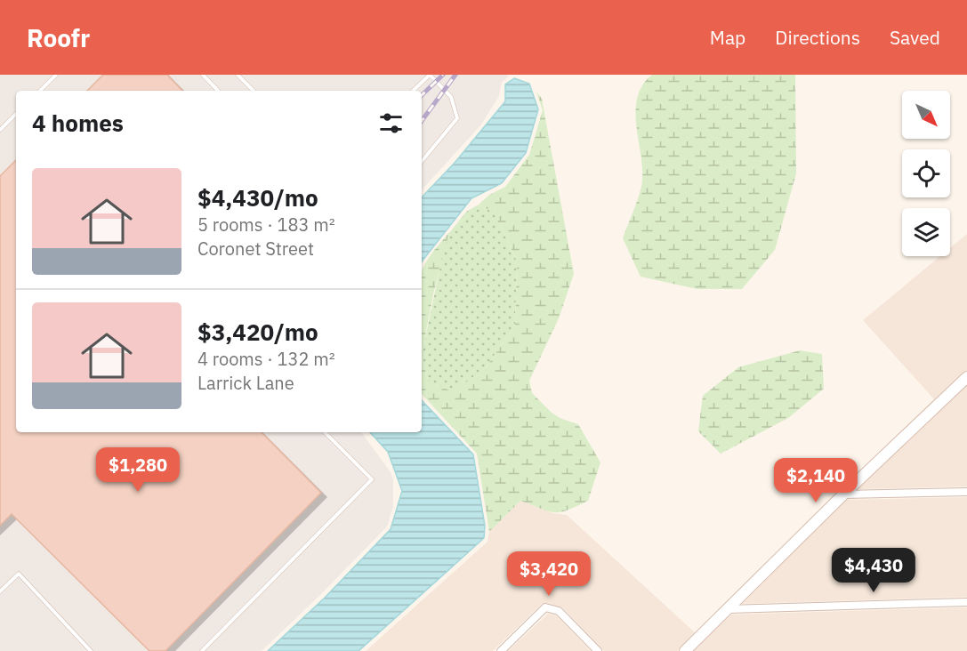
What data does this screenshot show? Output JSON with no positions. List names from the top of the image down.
{
  "north": "bottom right",
  "page": {
    "header": "Roofr",
    "nav": ["Map", "Directions", "Saved"],
    "heading": "4 homes",
    "list": [
      {
        "name": "$4,430/mo",
        "note": "5 rooms · 183 m² · Coronet Street"
      },
      {
        "name": "$3,420/mo",
        "note": "4 rooms · 132 m² · Larrick Lane"
      }
    ],
    "price": [
      "$1,280",
      "$2,140",
      "$4,430",
      "$3,420"
    ]
  }
}
